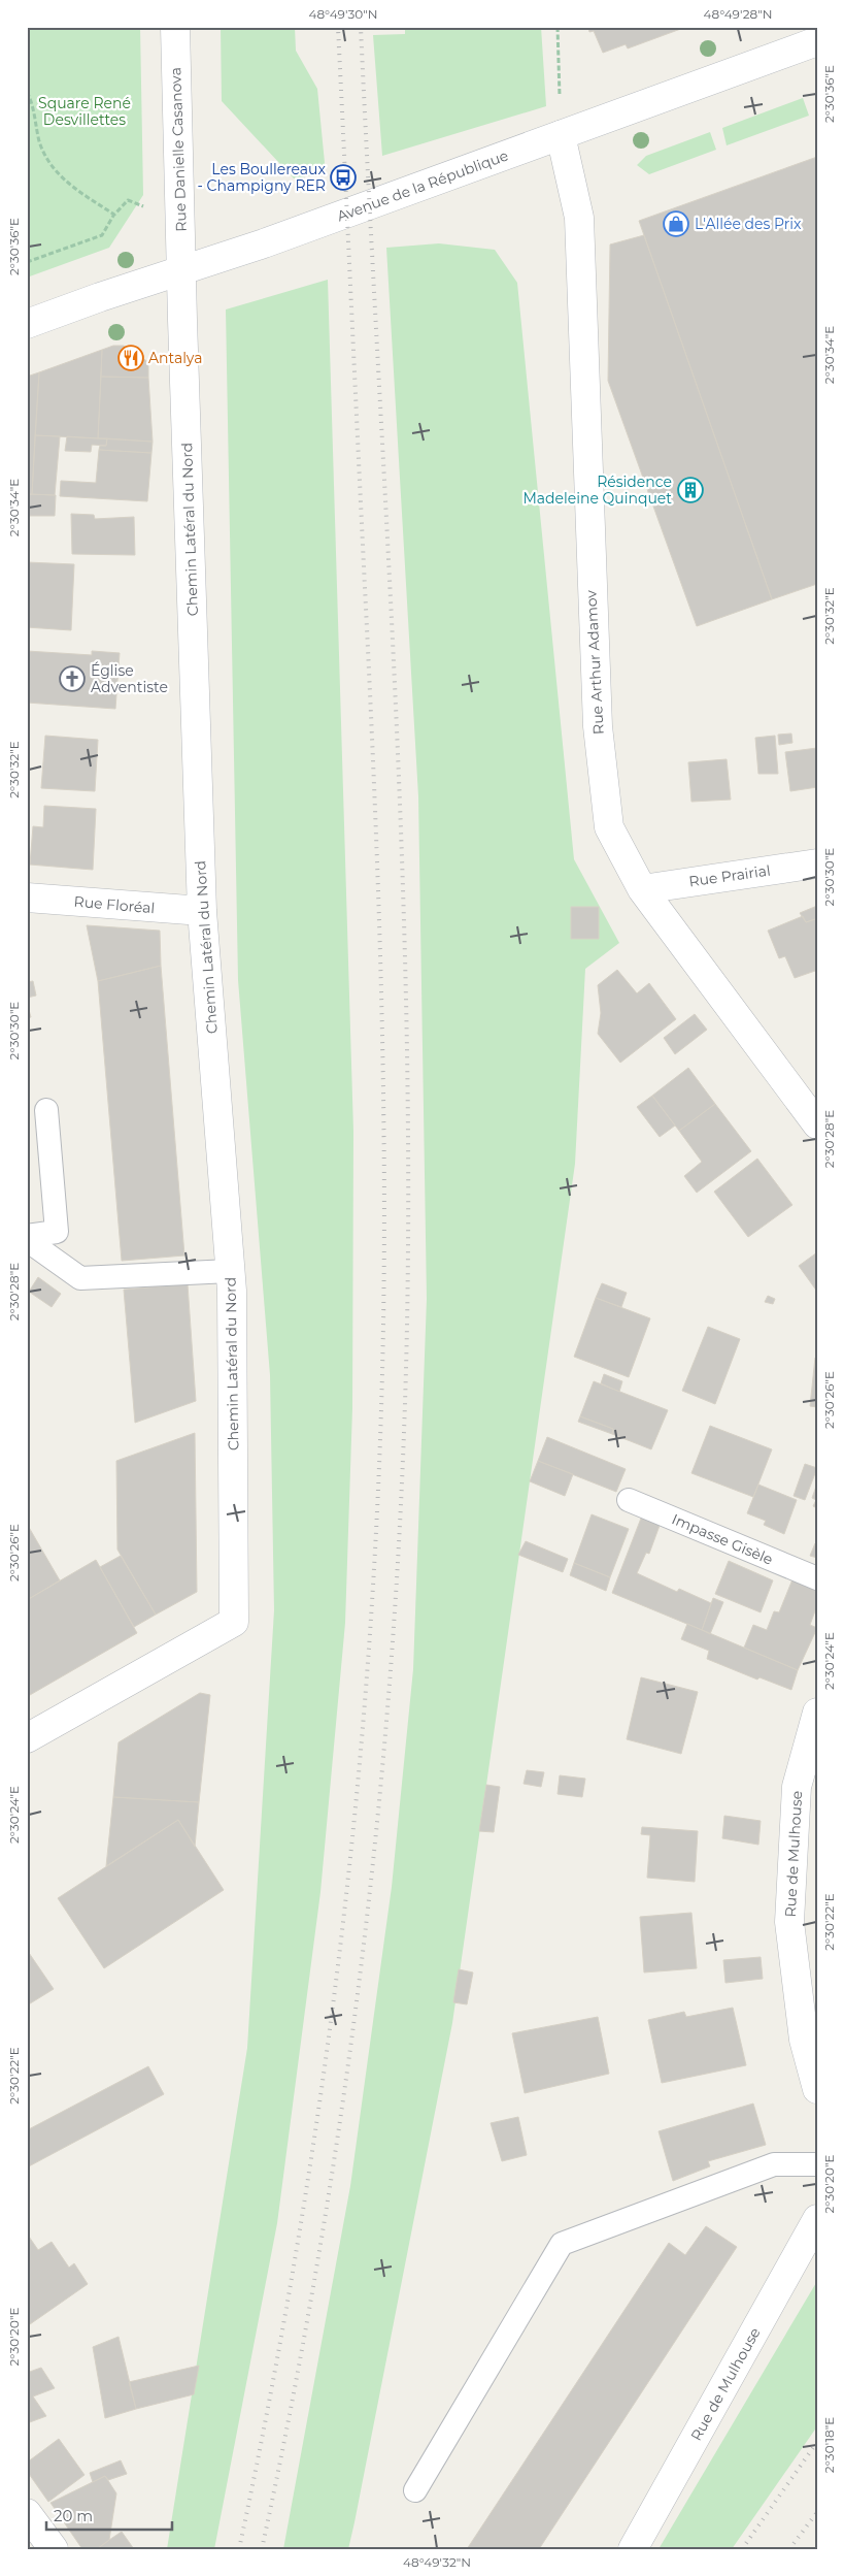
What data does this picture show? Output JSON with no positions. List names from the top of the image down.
{
  "streets": {
    "street": [
      "Rue Danielle Casanova",
      "Avenue de la République",
      "Chemin Latéral du Nord",
      "Rue Arthur Adamov",
      "Rue Prairial",
      "Rue Floréal",
      "Rue de Mulhouse"
    ],
    "lane": ["Impasse Gisèle"]
  },
  "crossings": [
    ["Rue Danielle Casanova", "Avenue de la République"],
    ["Rue Danielle Casanova", "Chemin Latéral du Nord"],
    ["Avenue de la République", "Chemin Latéral du Nord"],
    ["Avenue de la République", "Rue Arthur Adamov"],
    ["Chemin Latéral du Nord", "Rue Floréal"],
    ["Rue Arthur Adamov", "Rue Prairial"]
  ],
  "parks": ["Square René Desvillettes"],
  "places": {
    "bus stop": ["Les Boullereaux - Champigny RER"],
    "shop": ["L'Allée des Prix"],
    "restaurant": ["Antalya"],
    "building": ["Résidence Madeleine Quinquet"],
    "church": ["Église Adventiste"]
  },
  "scale_bar": "20 m",
  "coordinates": [
    "48°49'30\"N",
    "48°49'28\"N",
    "2°30'36\"E",
    "2°30'34\"E",
    "2°30'32\"E",
    "2°30'30\"E",
    "2°30'28\"E",
    "2°30'26\"E",
    "2°30'24\"E",
    "2°30'22\"E",
    "2°30'20\"E",
    "2°30'18\"E",
    "48°49'32\"N"
  ]
}
